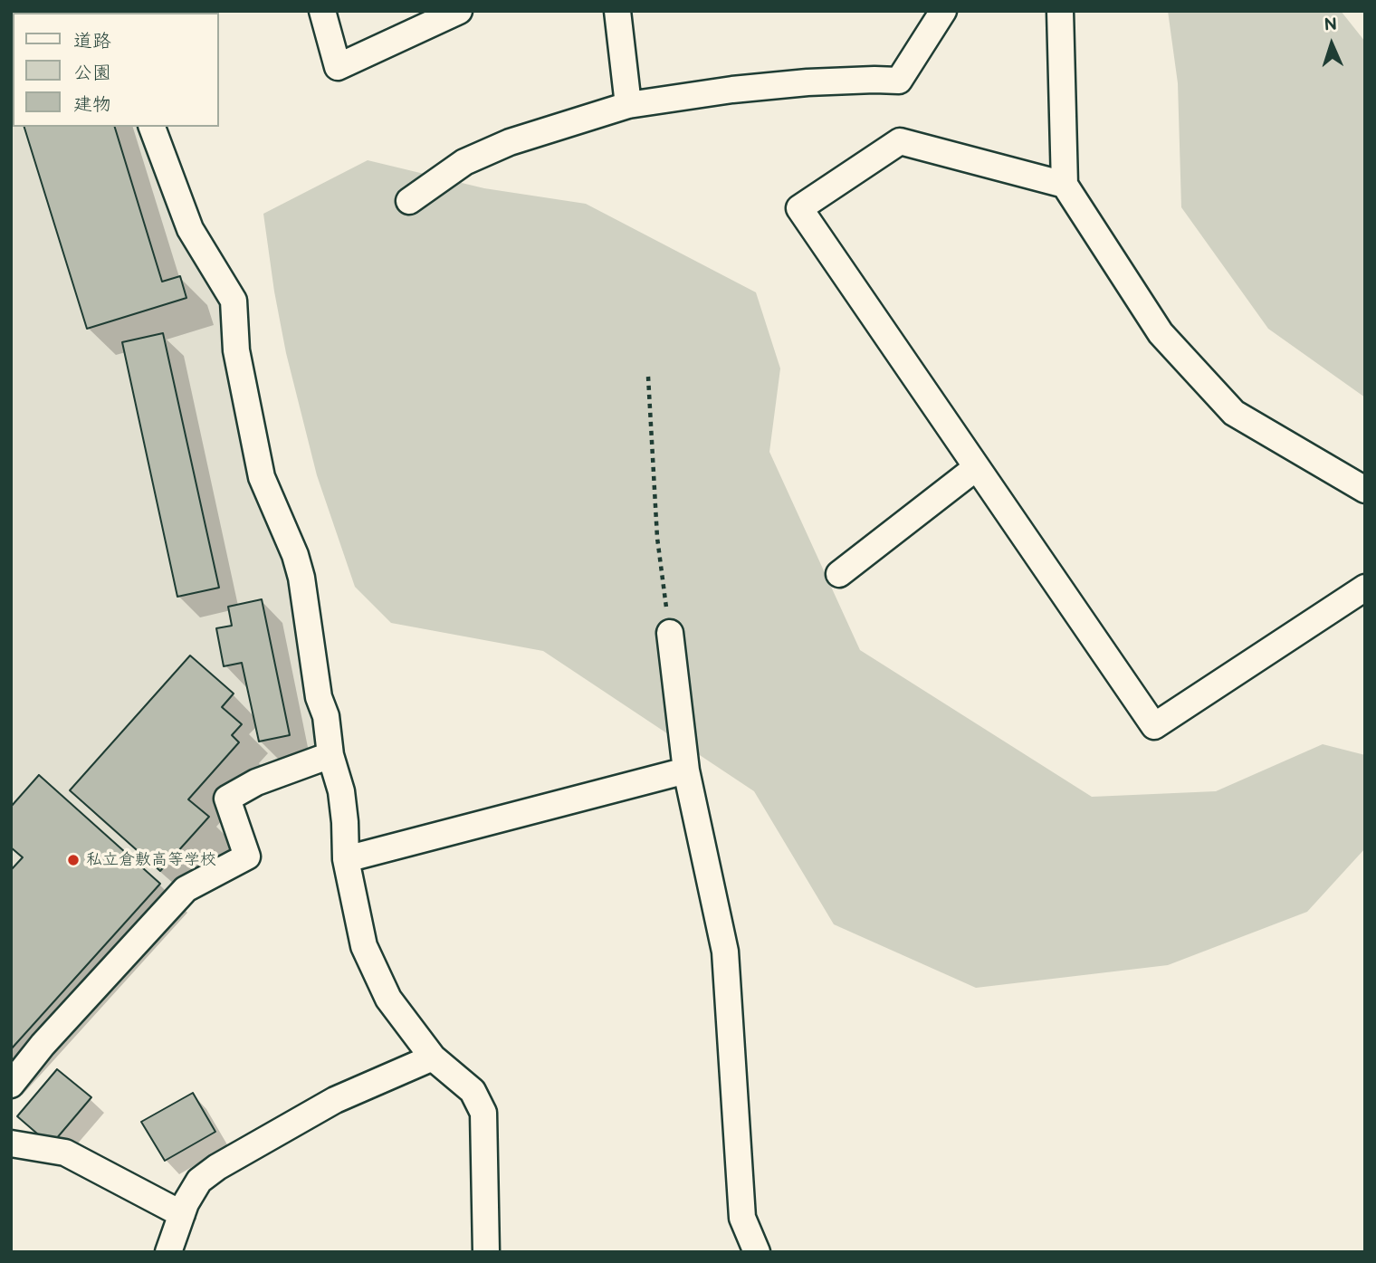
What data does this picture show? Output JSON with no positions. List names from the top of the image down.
{
  "places": ["私立倉敷高等学校"],
  "legend": ["道路", "公園", "建物"],
  "north": "top"
}
